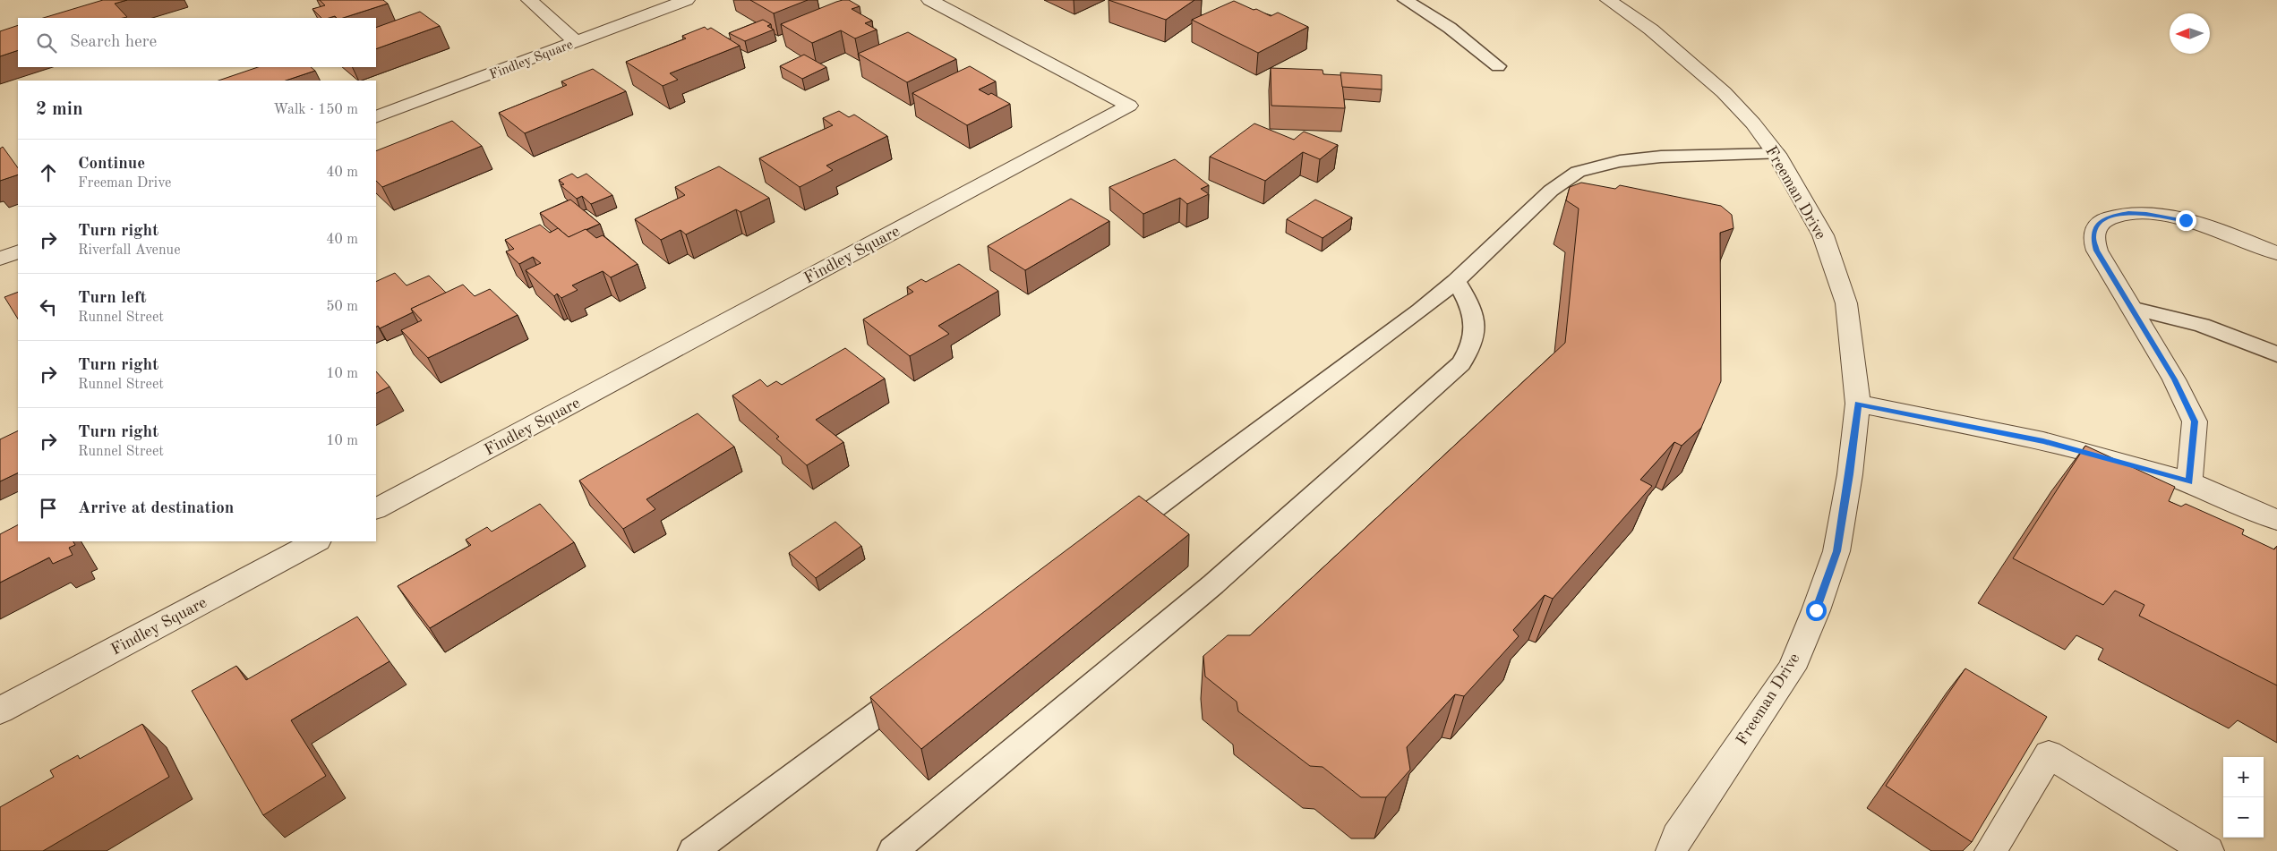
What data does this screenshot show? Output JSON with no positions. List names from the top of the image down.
{
  "streets": {
    "street": ["Findley Square", "Freeman Drive"]
  },
  "north": "left",
  "page": {
    "search": "Search here",
    "heading": ["2 min", "Walk · 150 m"],
    "list": [
      ["Continue", "Freeman Drive", "40 m"],
      ["Turn right", "Riverfall Avenue", "40 m"],
      ["Turn left", "Runnel Street", "50 m"],
      ["Turn right", "Runnel Street", "10 m"],
      ["Turn right", "Runnel Street", "10 m"],
      "Arrive at destination"
    ],
    "map_buttons": ["+", "−"]
  }
}
